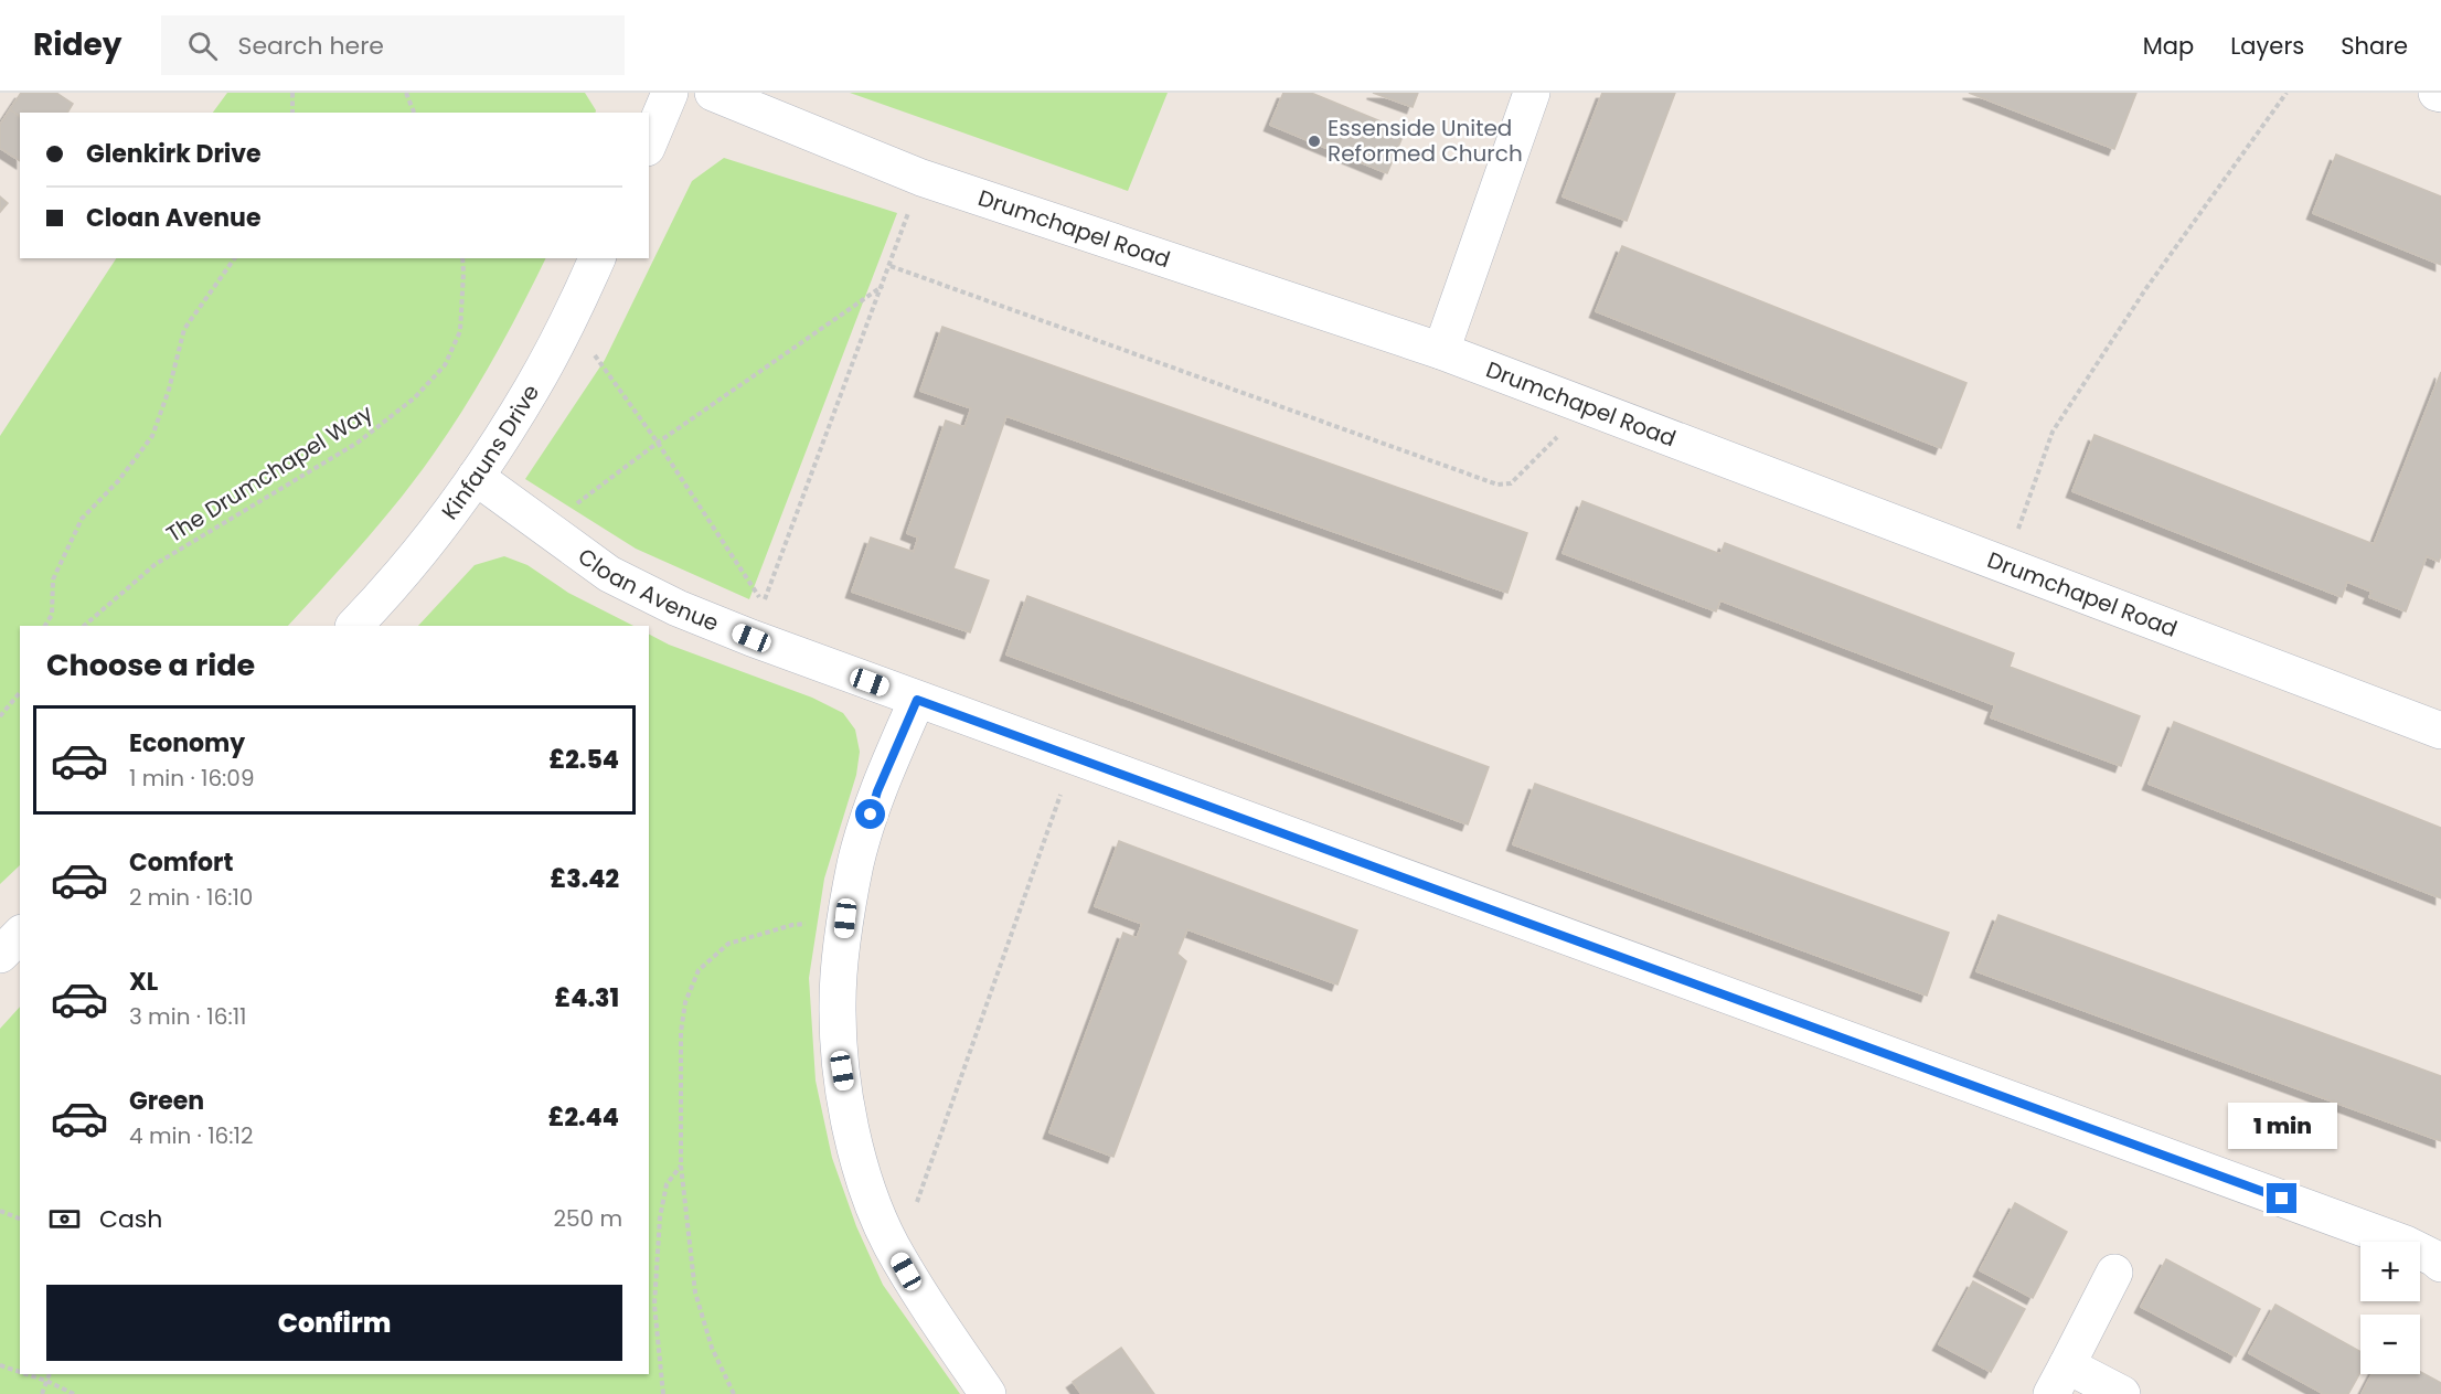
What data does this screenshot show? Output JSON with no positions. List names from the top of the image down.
{
  "streets": {
    "street": ["Drumchapel Road", "Kinfauns Drive", "Cloan Avenue"],
    "path": ["The Drumchapel Way"]
  },
  "crossings": [
    ["Kinfauns Drive", "Cloan Avenue"]
  ],
  "places": ["Essenside United Reformed Church"],
  "page": {
    "header": "Ridey",
    "search": "Search here",
    "nav": ["Map", "Layers", "Share"],
    "banner": ["Glenkirk Drive", "Cloan Avenue"],
    "heading": "Choose a ride",
    "list": [
      {
        "name": "Economy",
        "note": "1 min · 16:09",
        "value": "£2.54"
      },
      {
        "name": "Comfort",
        "note": "2 min · 16:10",
        "value": "£3.42"
      },
      {
        "name": "XL",
        "note": "3 min · 16:11",
        "value": "£4.31"
      },
      {
        "name": "Green",
        "note": "4 min · 16:12",
        "value": "£2.44"
      }
    ],
    "bubble": "1 min",
    "pay": ["Cash", "250 m"],
    "map_buttons": ["+", "−"],
    "buttons": "Confirm"
  }
}
